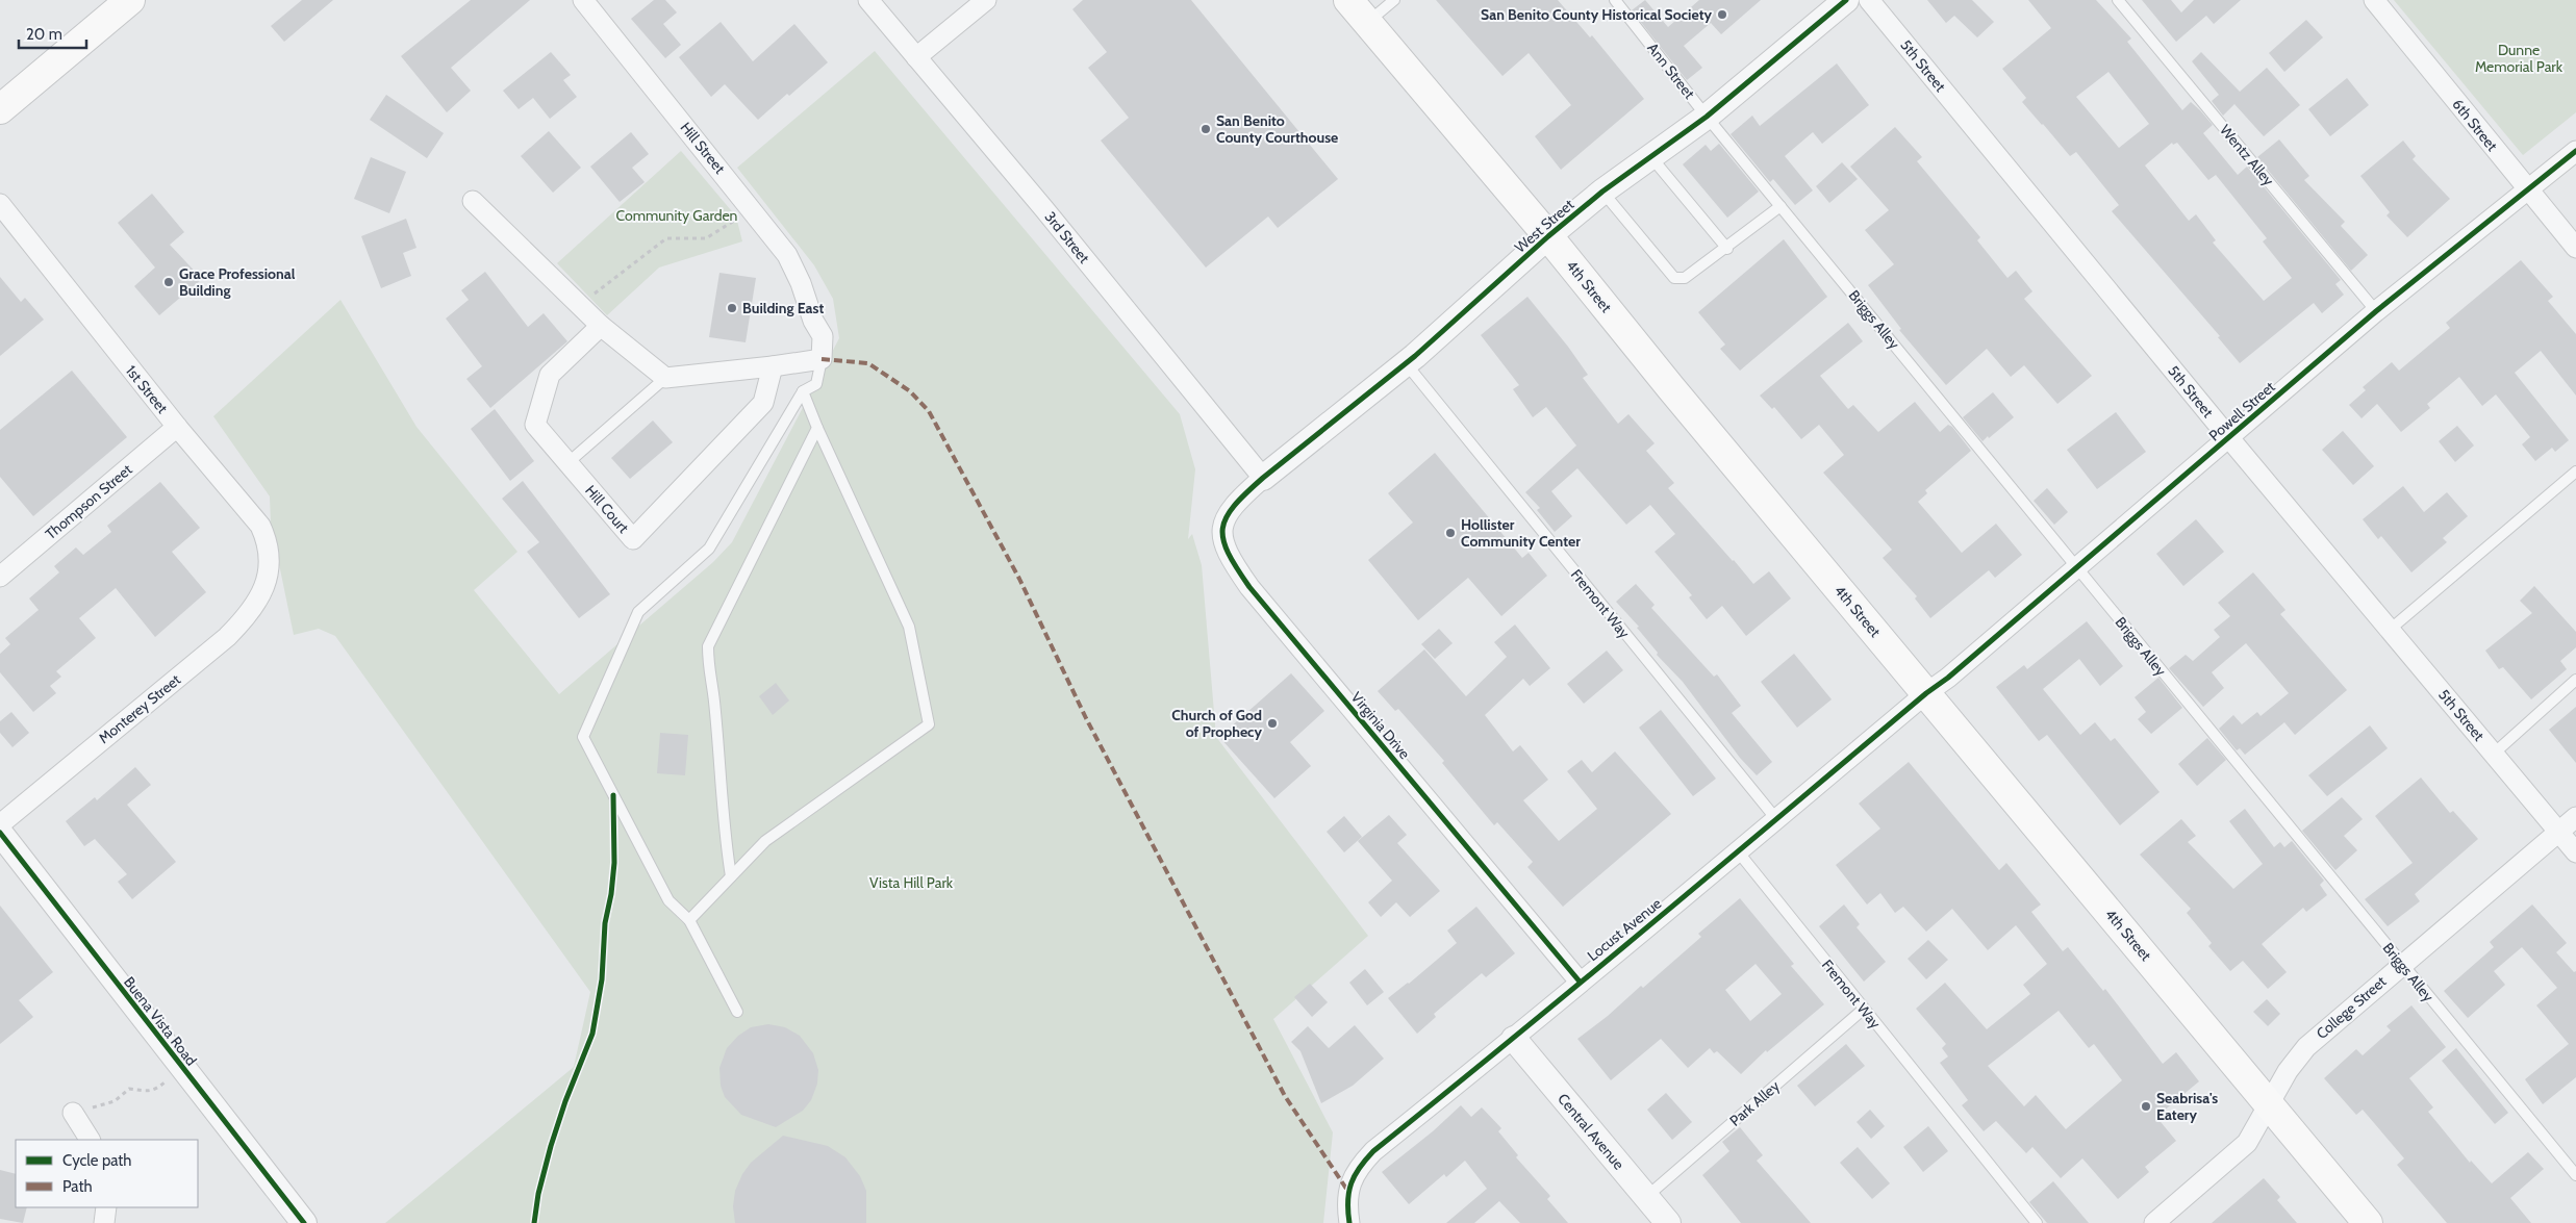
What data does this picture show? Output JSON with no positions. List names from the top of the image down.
{
  "streets": {
    "main road": ["4th Street"],
    "street": [
      "5th Street",
      "6th Street",
      "Hill Street",
      "West Street",
      "3rd Street",
      "1st Street",
      "Powell Street",
      "Thompson Street",
      "Hill Court",
      "Monterey Street",
      "Virginia Drive",
      "Locust Avenue",
      "College Street",
      "Buena Vista Road",
      "Central Avenue"
    ],
    "lane": [
      "Ann Street",
      "Wentz Alley",
      "Briggs Alley",
      "Fremont Way",
      "Park Alley"
    ]
  },
  "crossings": [
    ["5th Street", "Powell Street"],
    ["5th Street", "College Street"],
    ["Ann Street", "West Street"],
    ["Ann Street", "Briggs Alley"],
    ["6th Street", "Powell Street"],
    ["Wentz Alley", "Powell Street"],
    ["West Street", "3rd Street"],
    ["West Street", "4th Street"],
    ["West Street", "Briggs Alley"],
    ["West Street", "Fremont Way"],
    ["West Street", "Virginia Drive"],
    ["3rd Street", "Virginia Drive"],
    ["4th Street", "Powell Street"],
    ["4th Street", "Locust Avenue"],
    ["4th Street", "College Street"],
    ["Briggs Alley", "Powell Street"],
    ["Briggs Alley", "College Street"],
    ["1st Street", "Thompson Street"],
    ["1st Street", "Monterey Street"],
    ["Powell Street", "Locust Avenue"],
    ["Fremont Way", "Locust Avenue"],
    ["Fremont Way", "Park Alley"],
    ["Virginia Drive", "Locust Avenue"],
    ["Locust Avenue", "Central Avenue"],
    ["Park Alley", "Central Avenue"]
  ],
  "parks": ["Dunne Memorial Park", "Community Garden", "Vista Hill Park"],
  "places": [
    "San Benito County Historical Society",
    "San Benito County Courthouse",
    "Grace Professional Building",
    "Building East",
    "Hollister Community Center",
    "Church of God of Prophecy",
    "Seabrisa's Eatery"
  ],
  "legend": ["Cycle path", "Path"],
  "scale_bar": "20 m"
}
